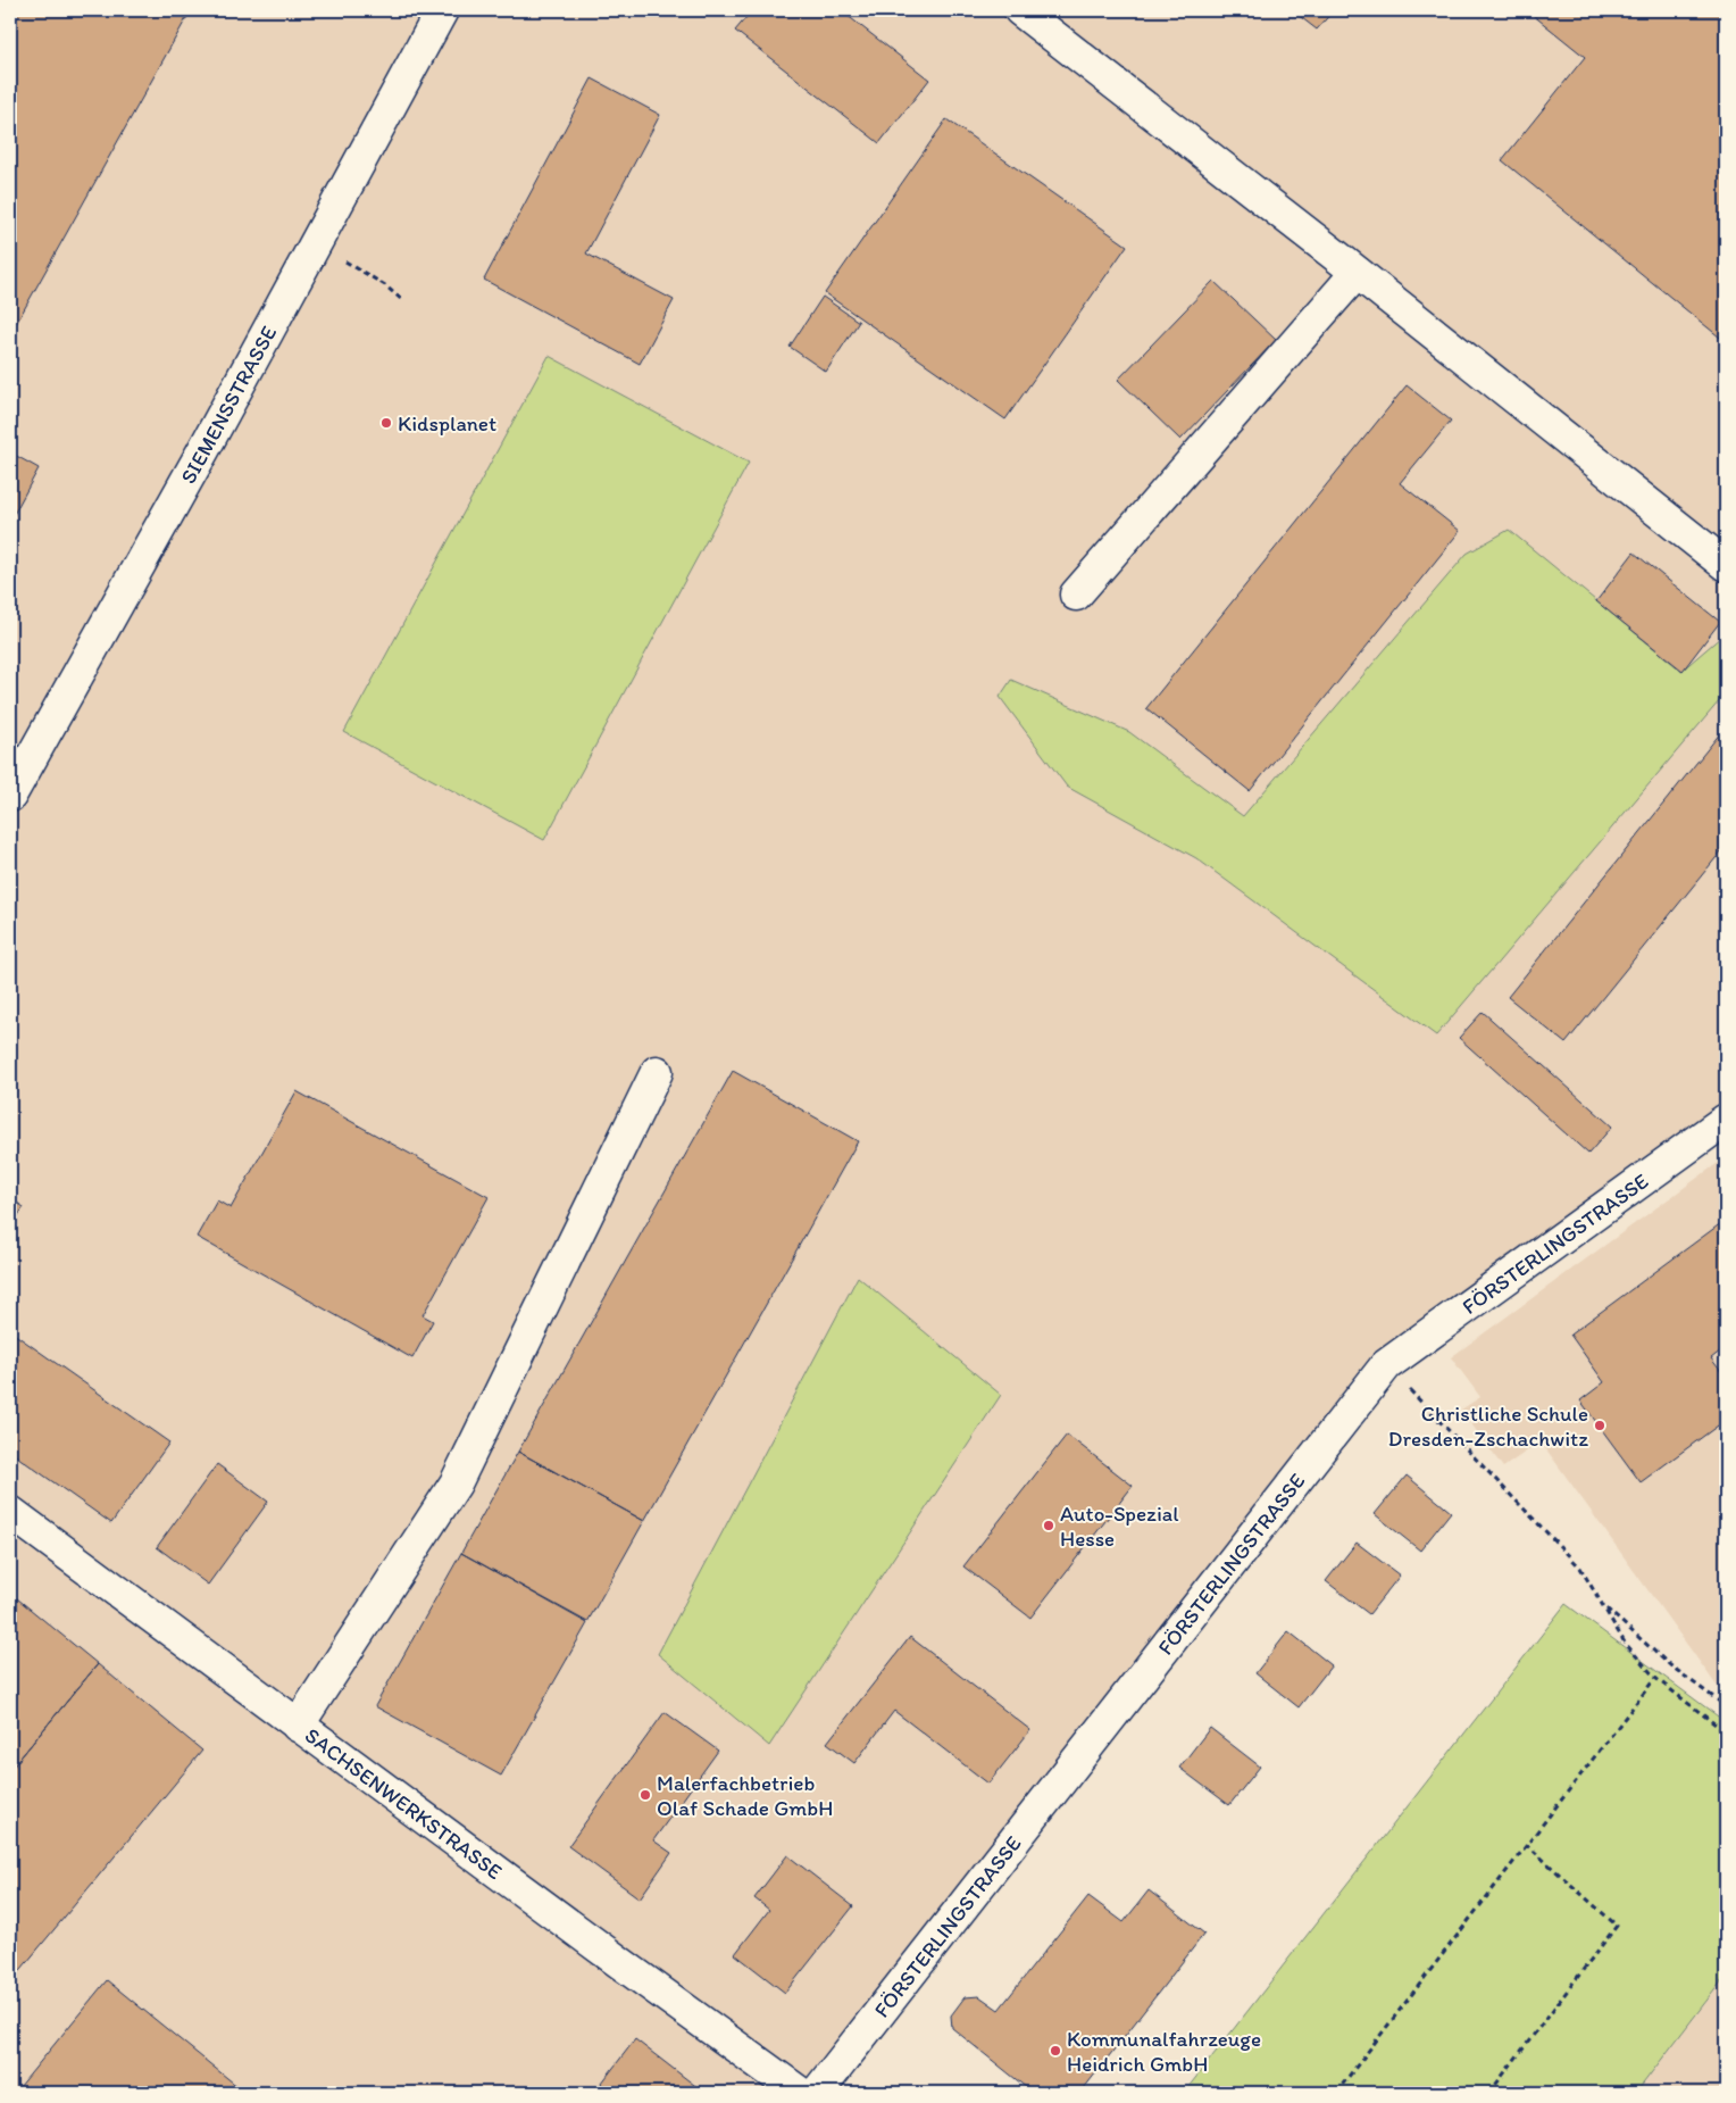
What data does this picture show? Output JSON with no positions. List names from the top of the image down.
{
  "streets": {
    "street": ["SIEMENSSTRASSE", "FÖRSTERLINGSTRASSE", "SACHSENWERKSTRASSE"]
  },
  "places": [
    "Kidsplanet",
    "Christliche Schule Dresden-Zschachwitz",
    "Auto-Spezial Hesse",
    "Malerfachbetrieb Olaf Schade GmbH",
    "Kommunalfahrzeuge Heidrich GmbH"
  ]
}
